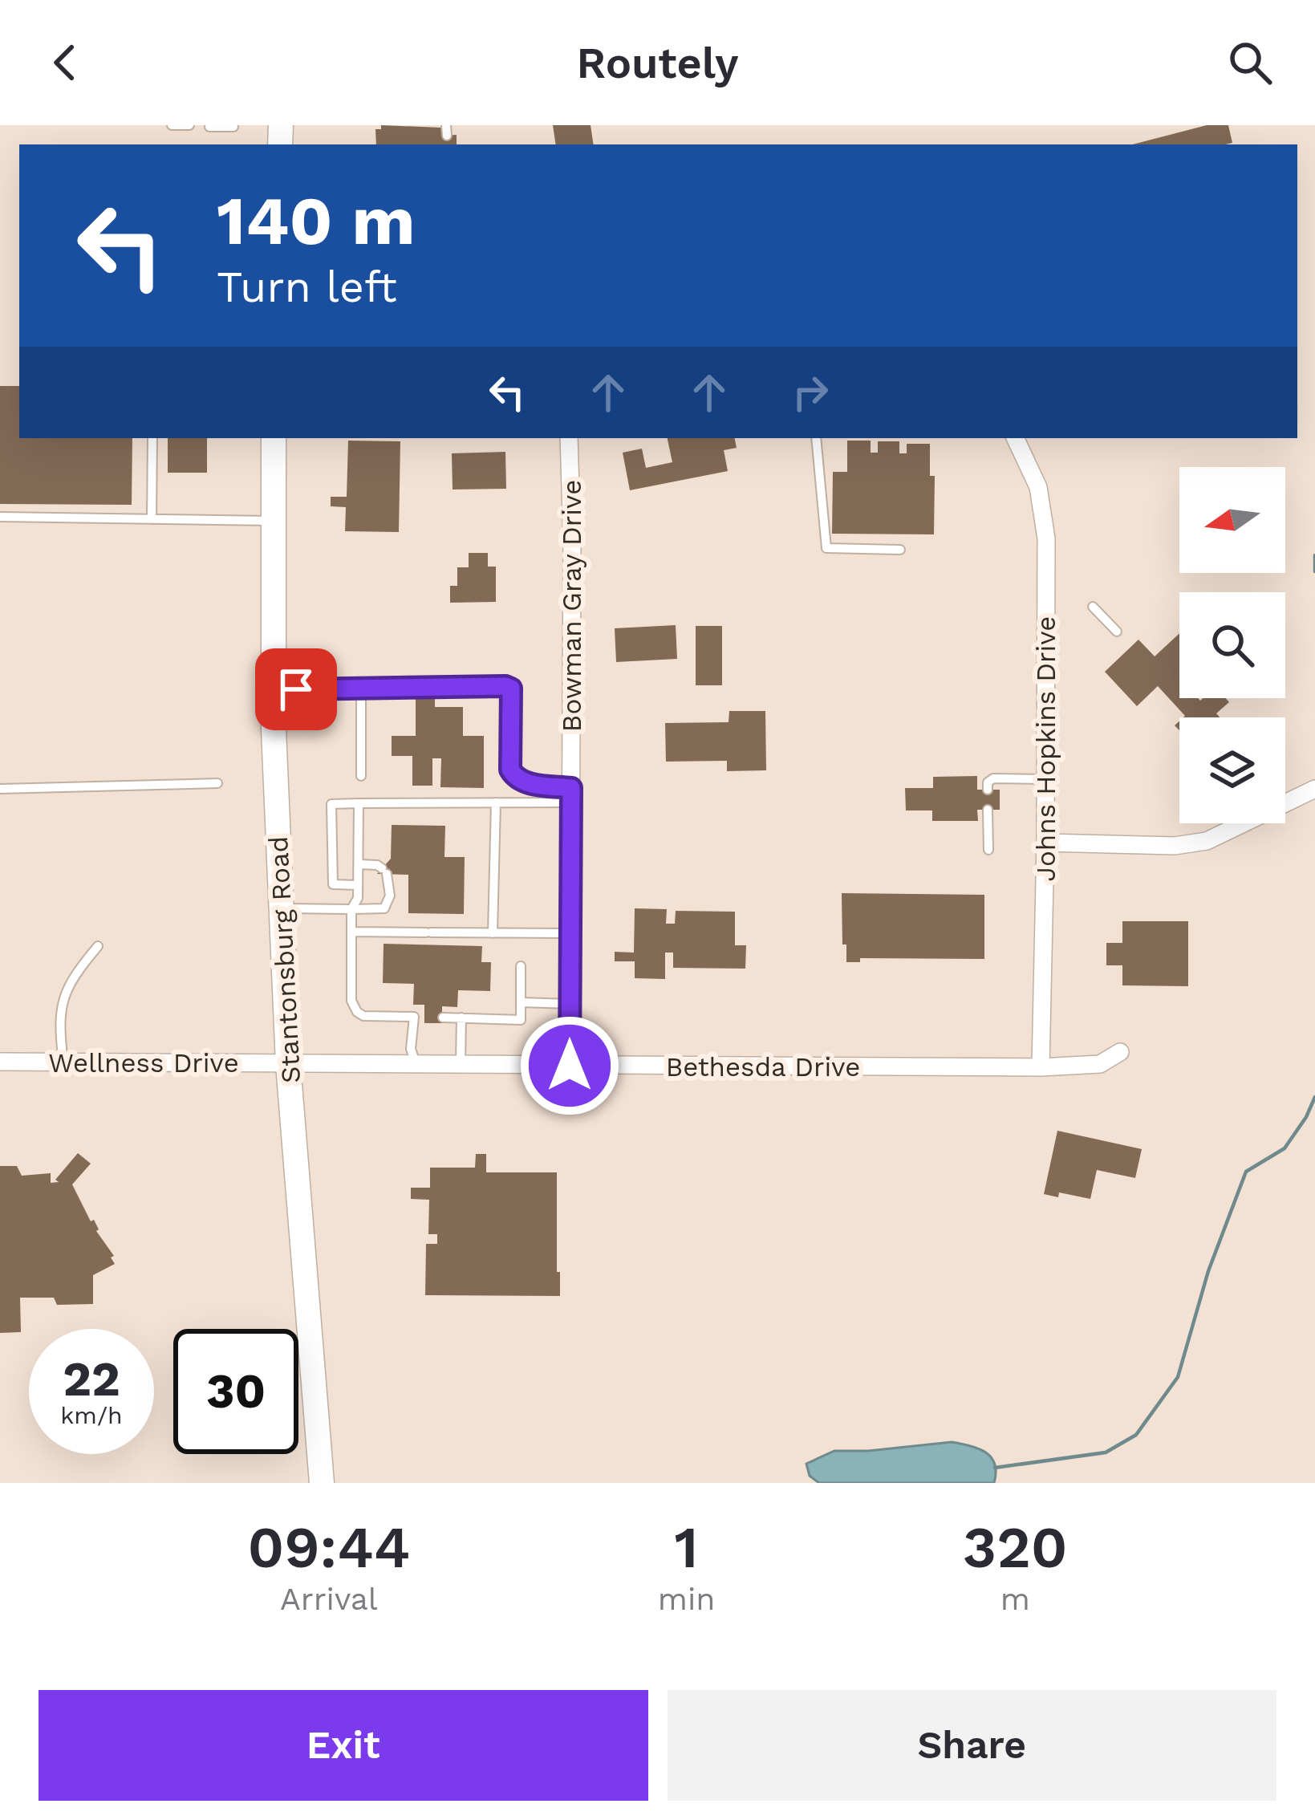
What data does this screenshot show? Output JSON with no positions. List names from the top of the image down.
{
  "streets": {
    "main road": ["Stantonsburg Road"],
    "street": [
      "Bowman Gray Drive",
      "Johns Hopkins Drive",
      "Wellness Drive",
      "Bethesda Drive"
    ]
  },
  "crossings": [
    ["Bowman Gray Drive", "Bethesda Drive"],
    ["Johns Hopkins Drive", "Bethesda Drive"],
    ["Stantonsburg Road", "Wellness Drive"],
    ["Stantonsburg Road", "Bethesda Drive"],
    ["Wellness Drive", "Bethesda Drive"]
  ],
  "north": "left",
  "page": {
    "header": "Routely",
    "turn": ["140 m", "Turn left"],
    "speed": "22 km/h",
    "limit": "30",
    "eta": [
      "09:44",
      "Arrival",
      "1",
      "min",
      "320",
      "m"
    ],
    "buttons": ["Exit", "Share"]
  }
}
